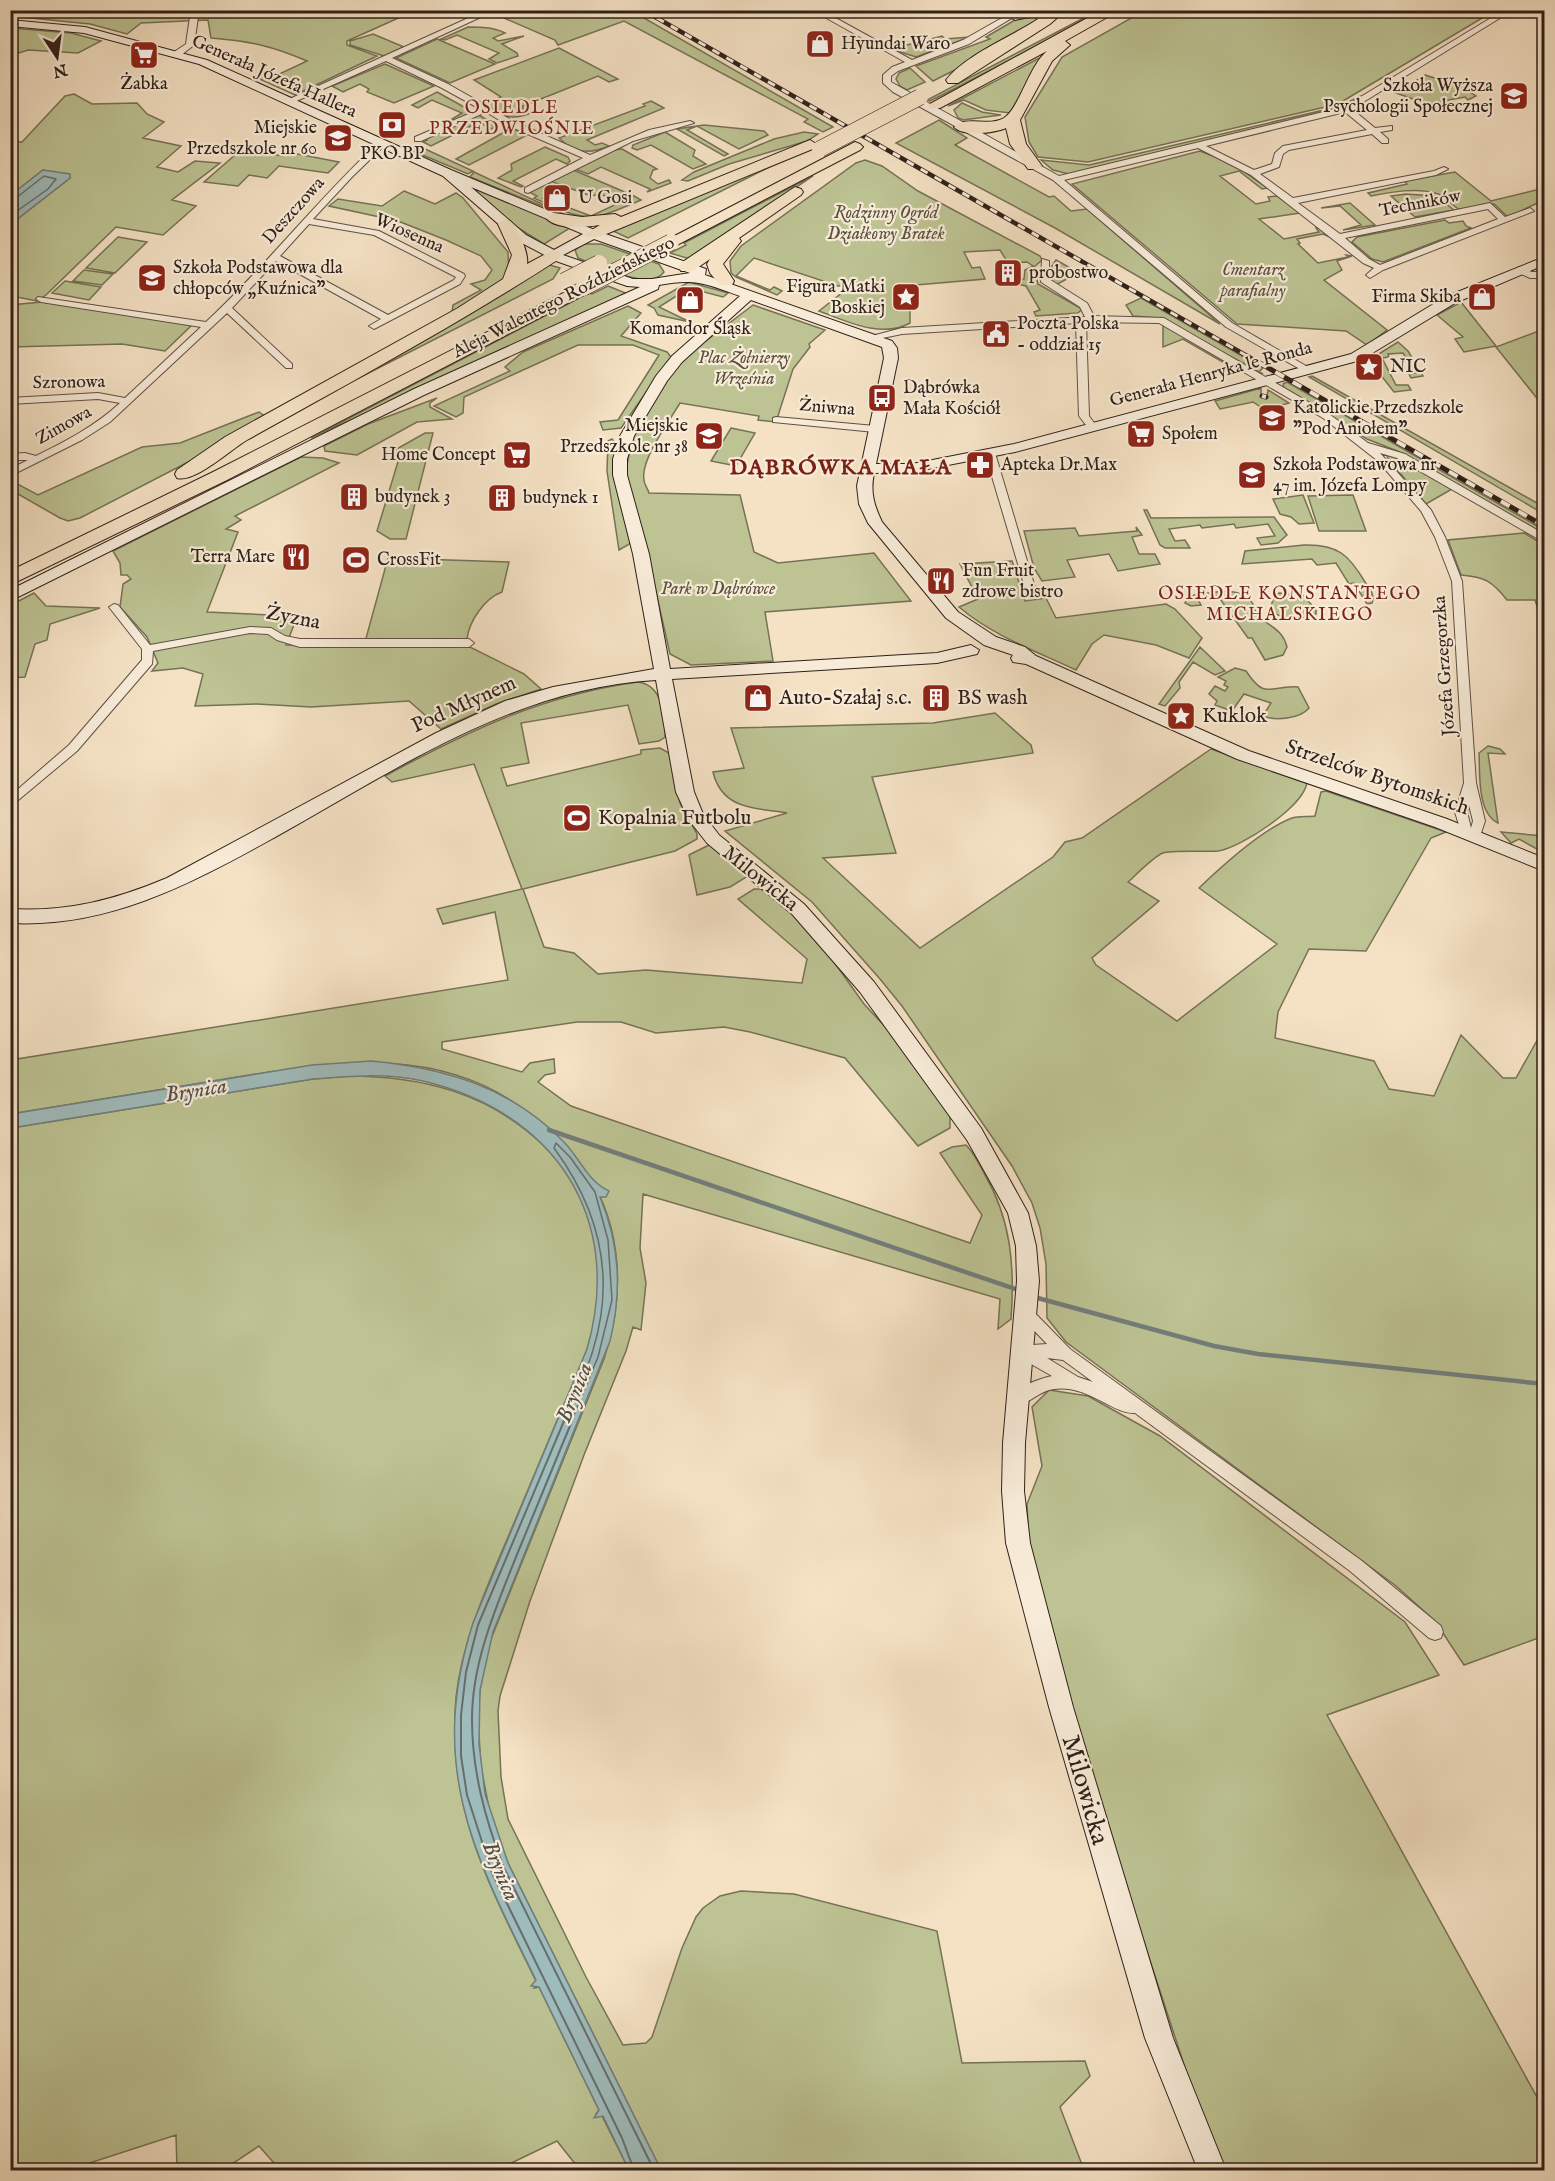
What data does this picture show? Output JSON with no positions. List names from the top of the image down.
{
  "streets": {
    "highway": ["Aleja Walentego Roździeńskiego"],
    "street": [
      "Generała Józefa Hallera",
      "Techników",
      "Deszczowa",
      "Wiosenna",
      "Generała Henryka le Ronda",
      "Szronowa",
      "Żniwna",
      "Zimowa",
      "Żyzna",
      "Józefa Grzegorzka",
      "Pod Młynem",
      "Strzelców Bytomskich",
      "Milowicka"
    ]
  },
  "crossings": [
    ["Generała Józefa Hallera", "Deszczowa"],
    ["Generała Józefa Hallera", "Aleja Walentego Roździeńskiego"],
    ["Generała Józefa Hallera", "Milowicka"],
    ["Deszczowa", "Wiosenna"],
    ["Deszczowa", "Szronowa"],
    ["Deszczowa", "Zimowa"],
    ["Generała Henryka le Ronda", "Józefa Grzegorzka"],
    ["Szronowa", "Zimowa"],
    ["Józefa Grzegorzka", "Strzelców Bytomskich"],
    ["Pod Młynem", "Strzelców Bytomskich"],
    ["Pod Młynem", "Milowicka"]
  ],
  "districts": ["OSIEDLE PRZEDWIOŚNIE", "DĄBRÓWKA MAŁA", "OSIEDLE KONSTANTEGO MICHALSKIEGO"],
  "water": ["Brynica"],
  "parks": [
    "Rodzinny Ogród Działkowy Bratek",
    "Cmentarz parafialny",
    "Plac Żołnierzy Września",
    "Park w Dąbrówce"
  ],
  "places": {
    "shop": [
      "Hyundai Waro",
      "U Gosi",
      "Firma Skiba",
      "Komandor Śląsk",
      "Auto-Szałaj s.c."
    ],
    "supermarket": ["Żabka", "Społem", "Home Concept"],
    "school or university": [
      "Szkoła Wyższa Psychologii Społecznej",
      "Miejskie Przedszkole nr 60",
      "Szkoła Podstawowa dla chłopców „Kuźnica”",
      "Katolickie Przedszkole \"Pod Aniołem\"",
      "Miejskie Przedszkole nr 38",
      "Szkoła Podstawowa nr 47 im. Józefa Lompy"
    ],
    "bank": ["PKO BP"],
    "building": [
      "probostwo",
      "budynek 3",
      "budynek 1",
      "BS wash"
    ],
    "place": ["Figura Matki Boskiej", "NIC", "Kuklok"],
    "public building": ["Poczta Polska - oddział 15"],
    "bus stop": ["Dąbrówka Mała Kościół"],
    "pharmacy": ["Apteka Dr.Max"],
    "restaurant": ["Terra Mare", "Fun Fruit zdrowe bistro"],
    "sports": ["CrossFit", "Kopalnia Futbolu"]
  },
  "north": "bottom"
}
